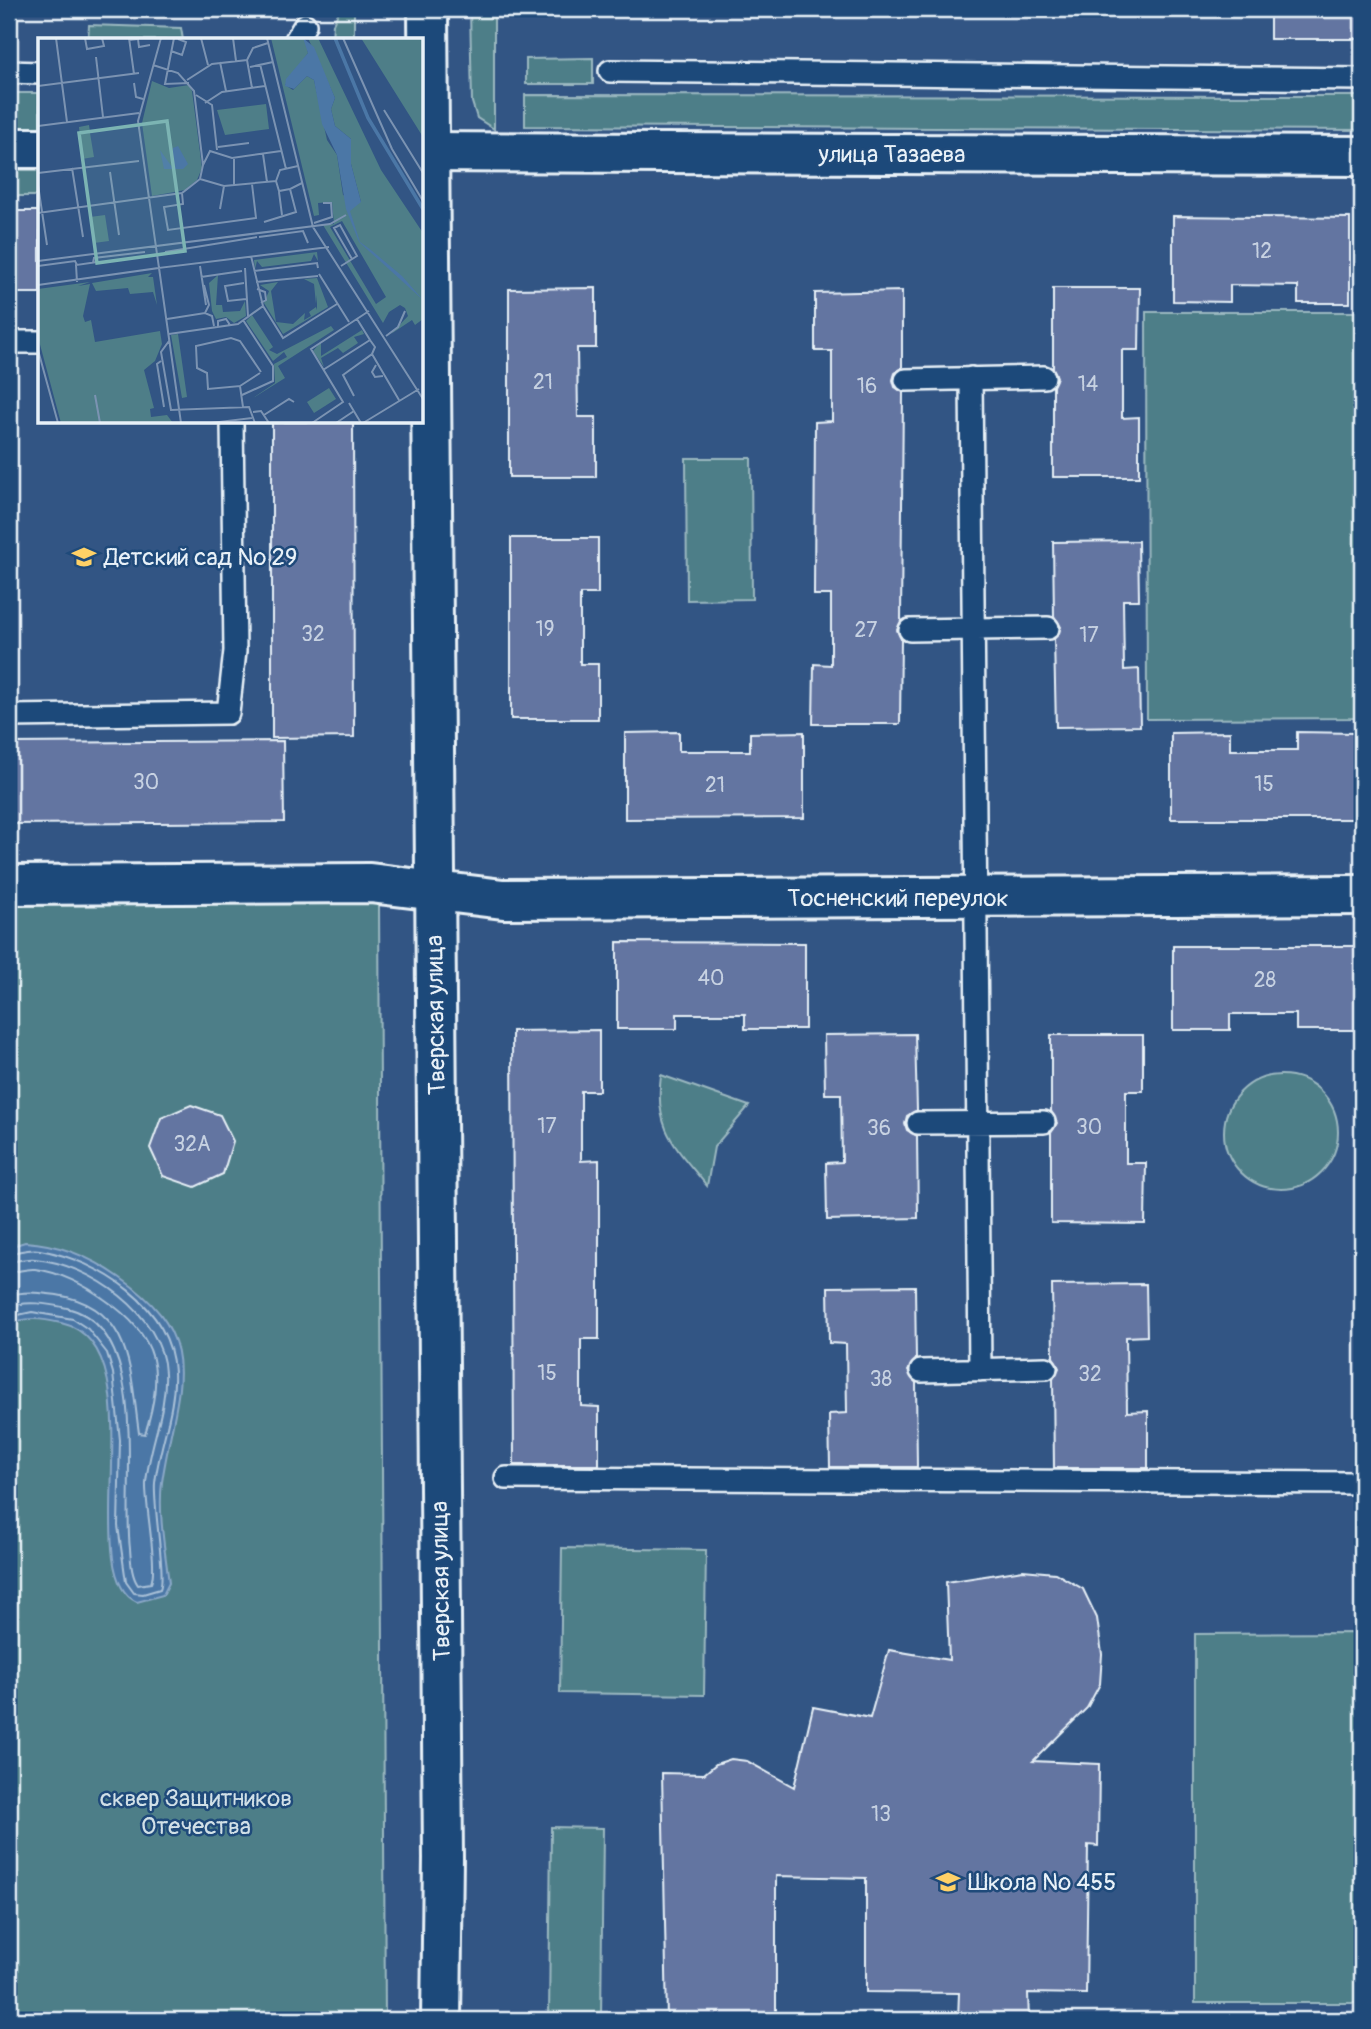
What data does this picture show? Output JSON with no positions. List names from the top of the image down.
{
  "streets": {
    "street": ["улица Тазаева", "Тосненский переулок", "Тверская улица"]
  },
  "crossings": [
    ["улица Тазаева", "Тверская улица"],
    ["Тосненский переулок", "Тверская улица"]
  ],
  "parks": ["сквер Защитников Отечества"],
  "places": {
    "school or university": ["Детский сад № 29", "Школа № 455"]
  },
  "house_numbers": [
    "12",
    "21",
    "14",
    "16",
    "19",
    "27",
    "32",
    "17",
    "30",
    "15",
    "21",
    "40",
    "28",
    "17",
    "30",
    "36",
    "32А",
    "15",
    "32",
    "38",
    "13"
  ]
}
